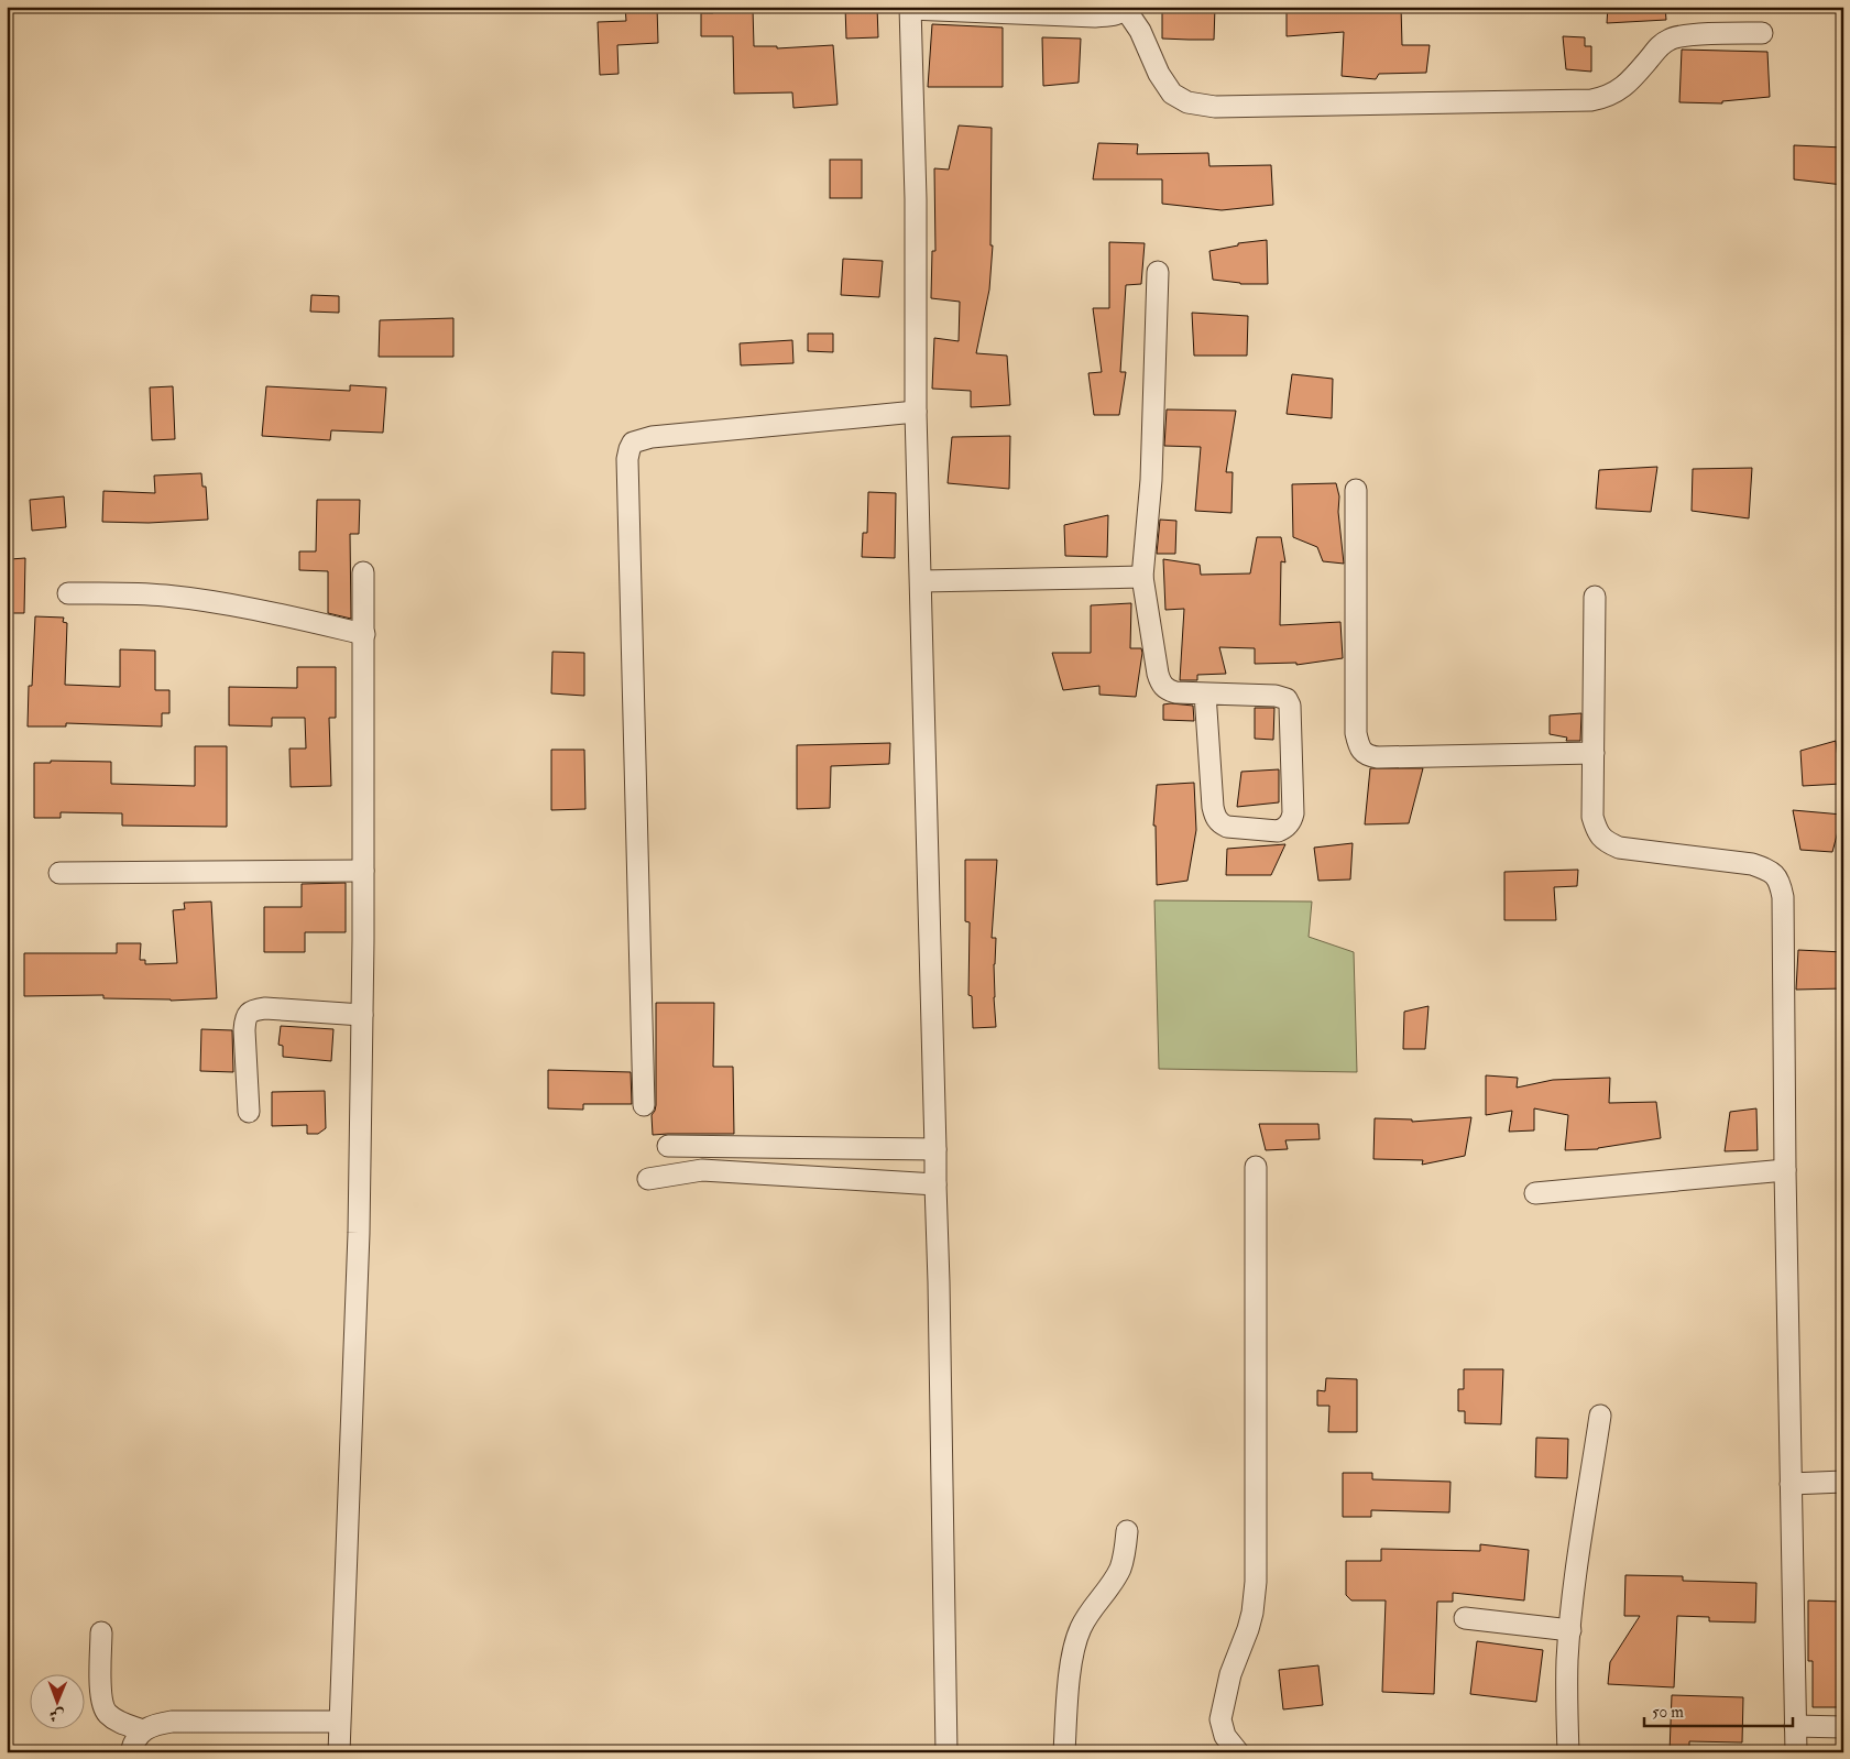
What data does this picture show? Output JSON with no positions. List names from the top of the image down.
{
  "scale_bar": "50 m",
  "north": "bottom"
}
